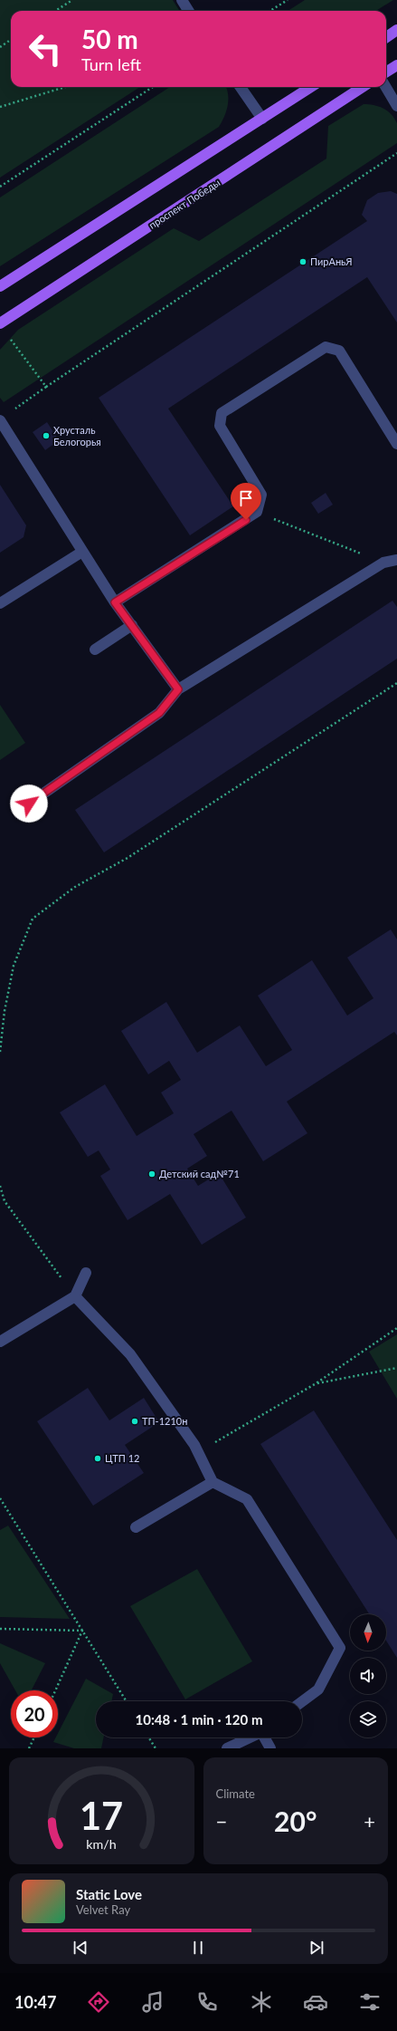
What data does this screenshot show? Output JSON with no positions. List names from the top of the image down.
{
  "streets": {
    "main road": ["проспект Победы"]
  },
  "places": [
    "ПирАньЯ",
    "Хрусталь Белогорья",
    "Детский сад№71",
    "ТП-1210н",
    "ЦТП 12"
  ],
  "north": "bottom",
  "page": {
    "turn": ["50 m", "Turn left"],
    "limit": "20",
    "trip": "10:48 · 1 min · 120 m",
    "tile": "Climate",
    "heat": ["−", "20°", "+"],
    "song": ["Static Love", "Velvet Ray"],
    "tabs": "10:47",
    "gauge": ["17", "km/h"]
  }
}
